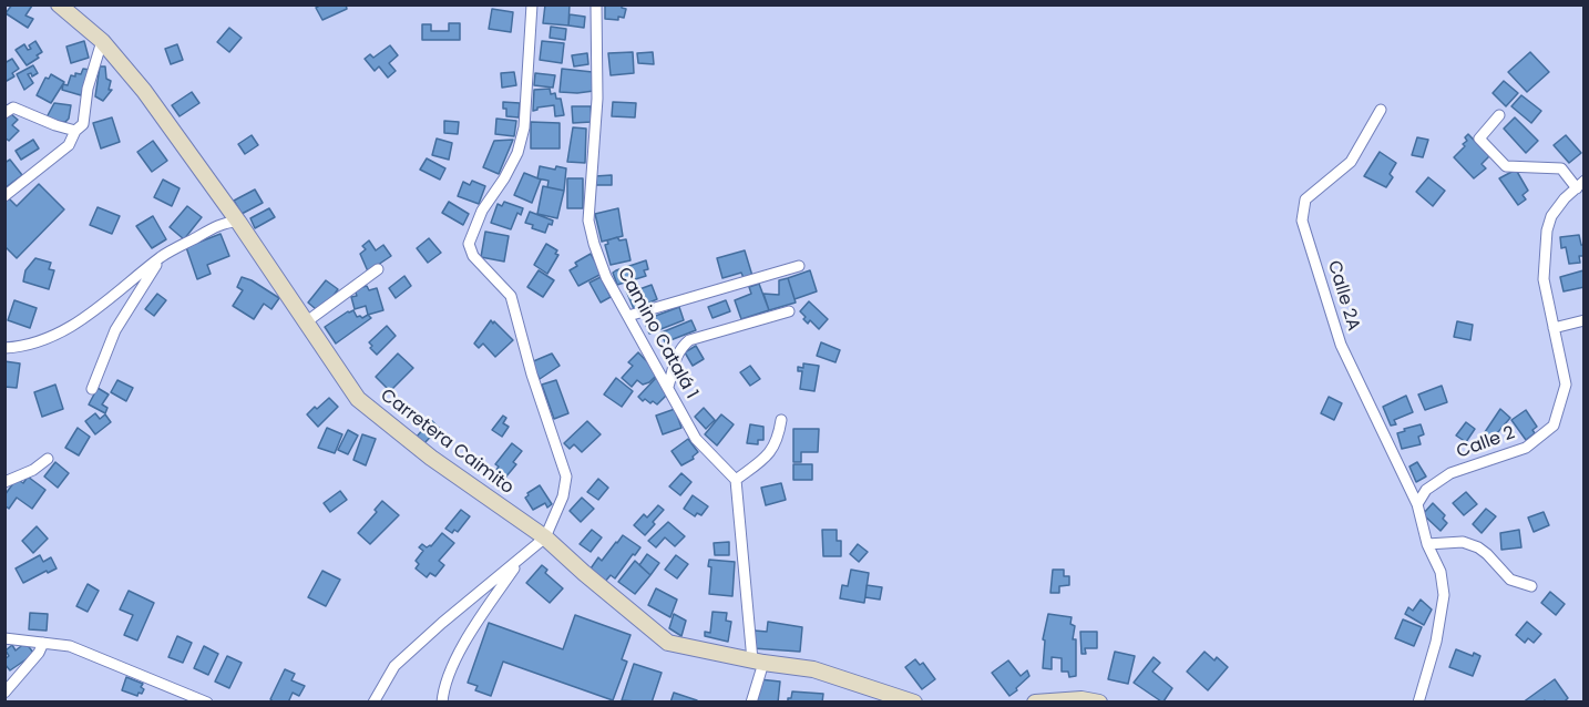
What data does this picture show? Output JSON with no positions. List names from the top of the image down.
{
  "streets": {
    "street": [
      "Calle 2A",
      "Camino Catalá 1",
      "Carretera Caimito",
      "Calle 2"
    ]
  },
  "crossings": [
    ["Calle 2A", "Calle 2"]
  ]
}
